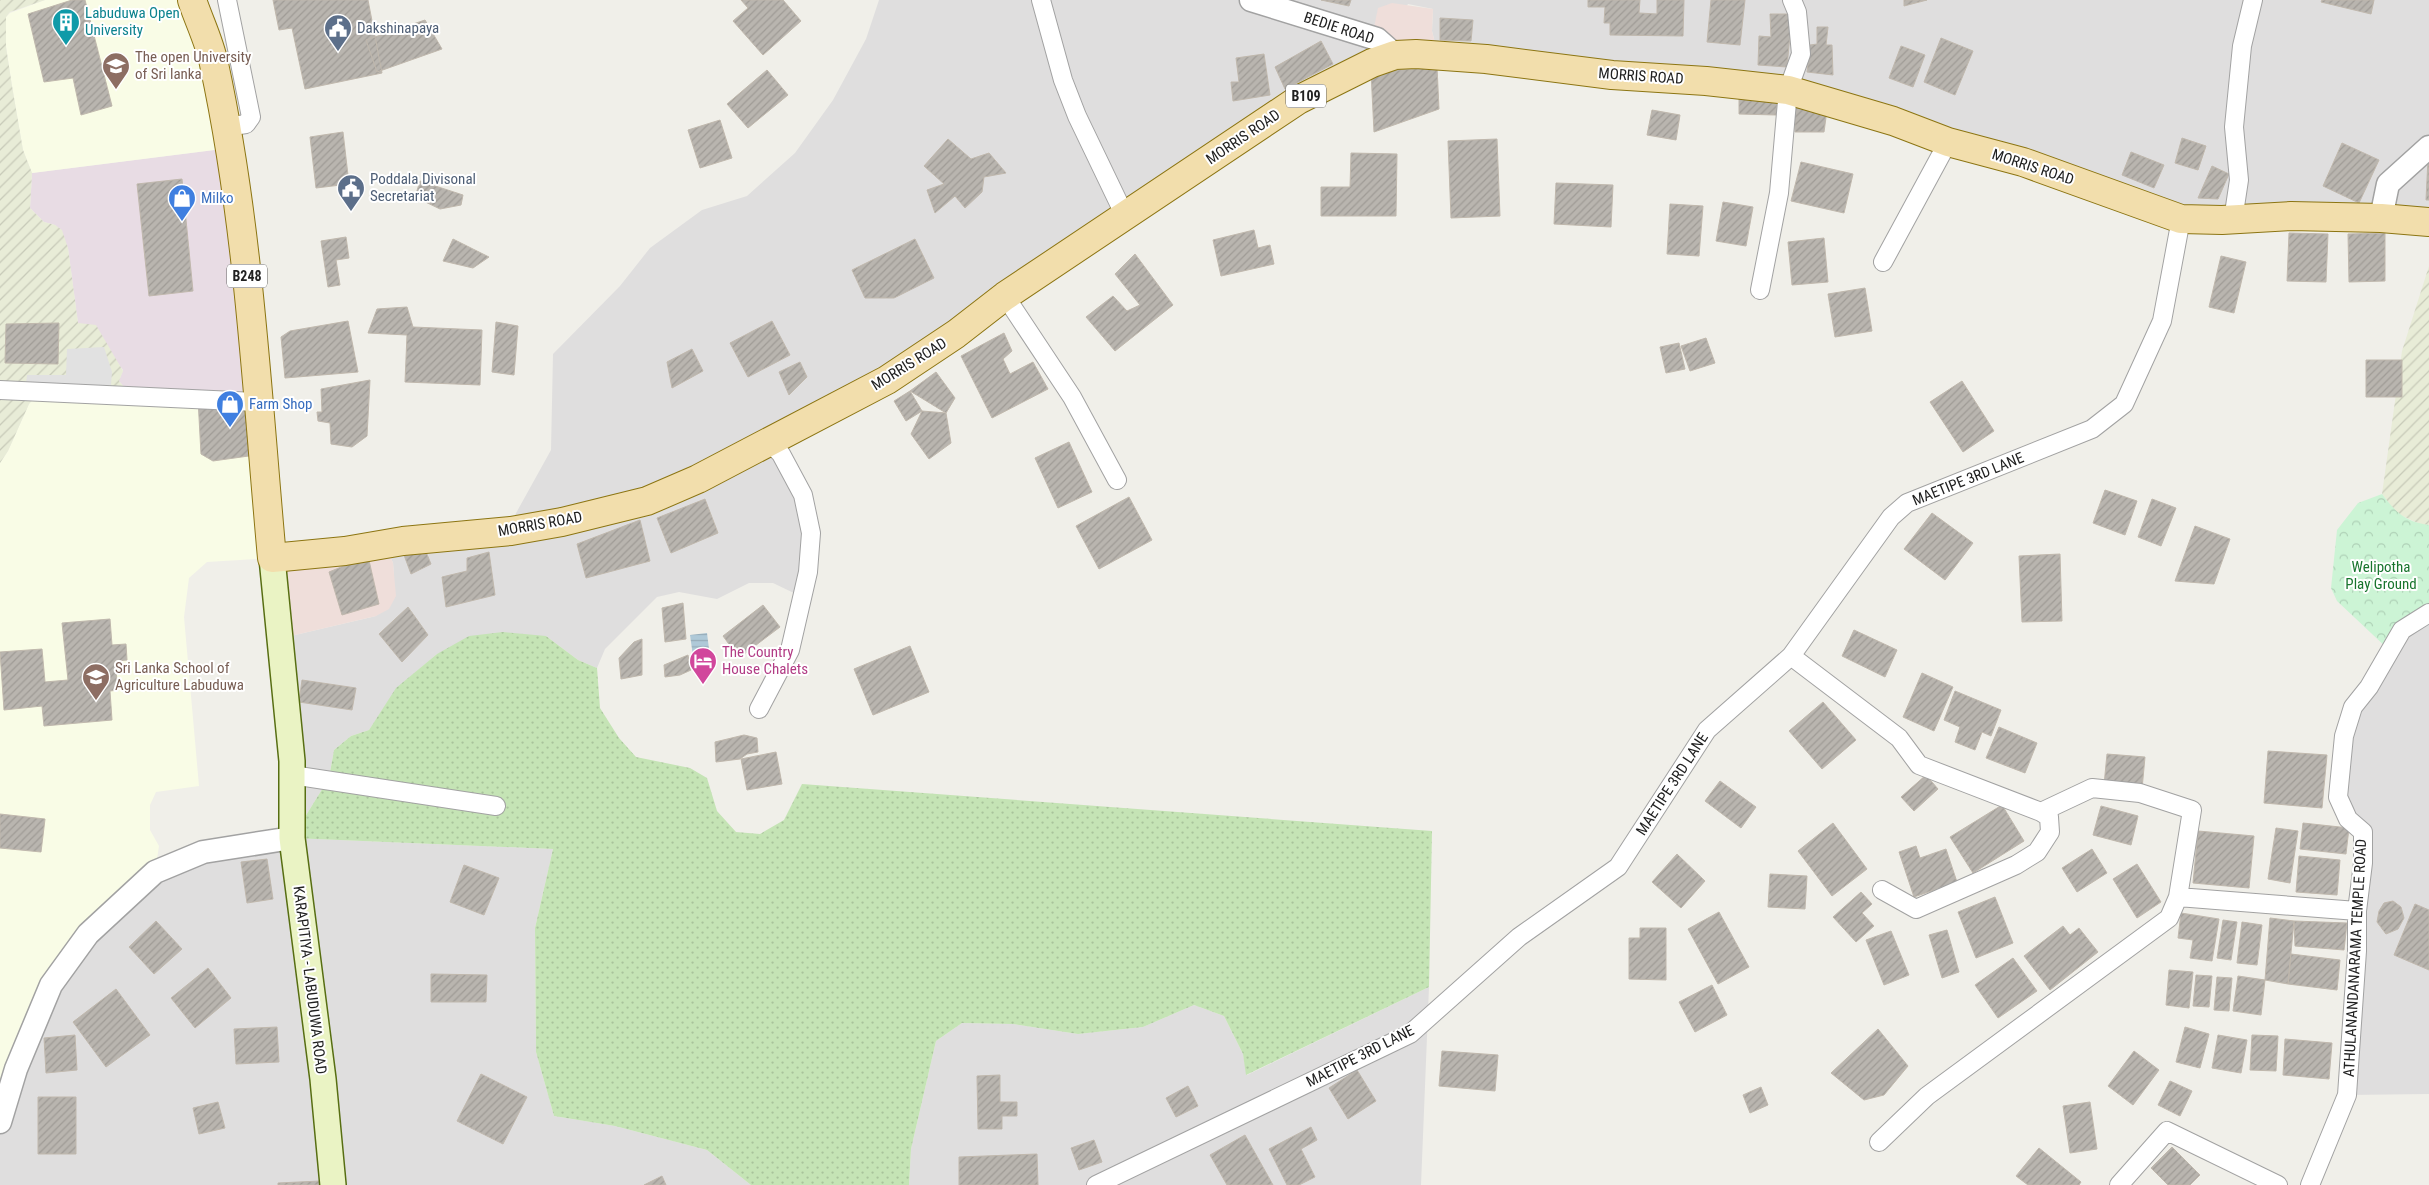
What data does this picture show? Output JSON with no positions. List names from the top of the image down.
{
  "streets": {
    "main road": [
      "MORRIS ROAD",
      "B109",
      "B248",
      "KARAPITIYA - LABUDUWA ROAD"
    ],
    "street": ["BEDIE ROAD", "MAETIPE 3RD LANE", "ATHULANANDANARAMA TEMPLE ROAD"]
  },
  "crossings": [
    ["BEDIE ROAD", "MORRIS ROAD"],
    ["MORRIS ROAD", "B248"],
    ["MORRIS ROAD", "MAETIPE 3RD LANE"],
    ["MORRIS ROAD", "KARAPITIYA - LABUDUWA ROAD"],
    ["B248", "KARAPITIYA - LABUDUWA ROAD"]
  ],
  "parks": ["Welipotha Play Ground"],
  "places": {
    "building": ["Labuduwa Open University"],
    "public building": ["Dakshinapaya", "Poddala Divisonal Secretariat"],
    "school or university": ["The open University of Sri lanka", "Sri Lanka School of Agriculture Labuduwa"],
    "shop": ["Milko", "Farm Shop"],
    "hotel": ["The Country House Chalets"]
  }
}
